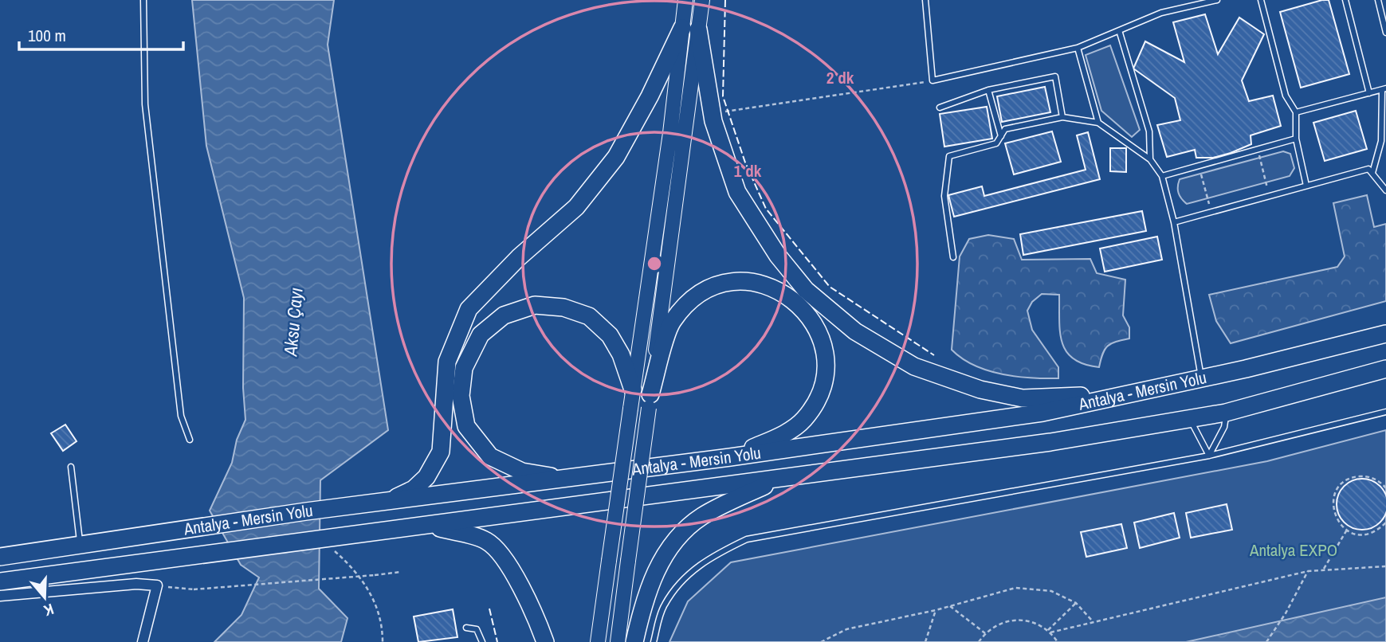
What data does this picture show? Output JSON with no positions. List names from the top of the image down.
{
  "streets": {
    "highway": ["Antalya - Mersin Yolu"]
  },
  "water": ["Aksu Çayı"],
  "parks": ["Antalya EXPO"],
  "scale_bar": "100 m",
  "north": "bottom",
  "rings": ["2 dk", "1 dk"]
}
